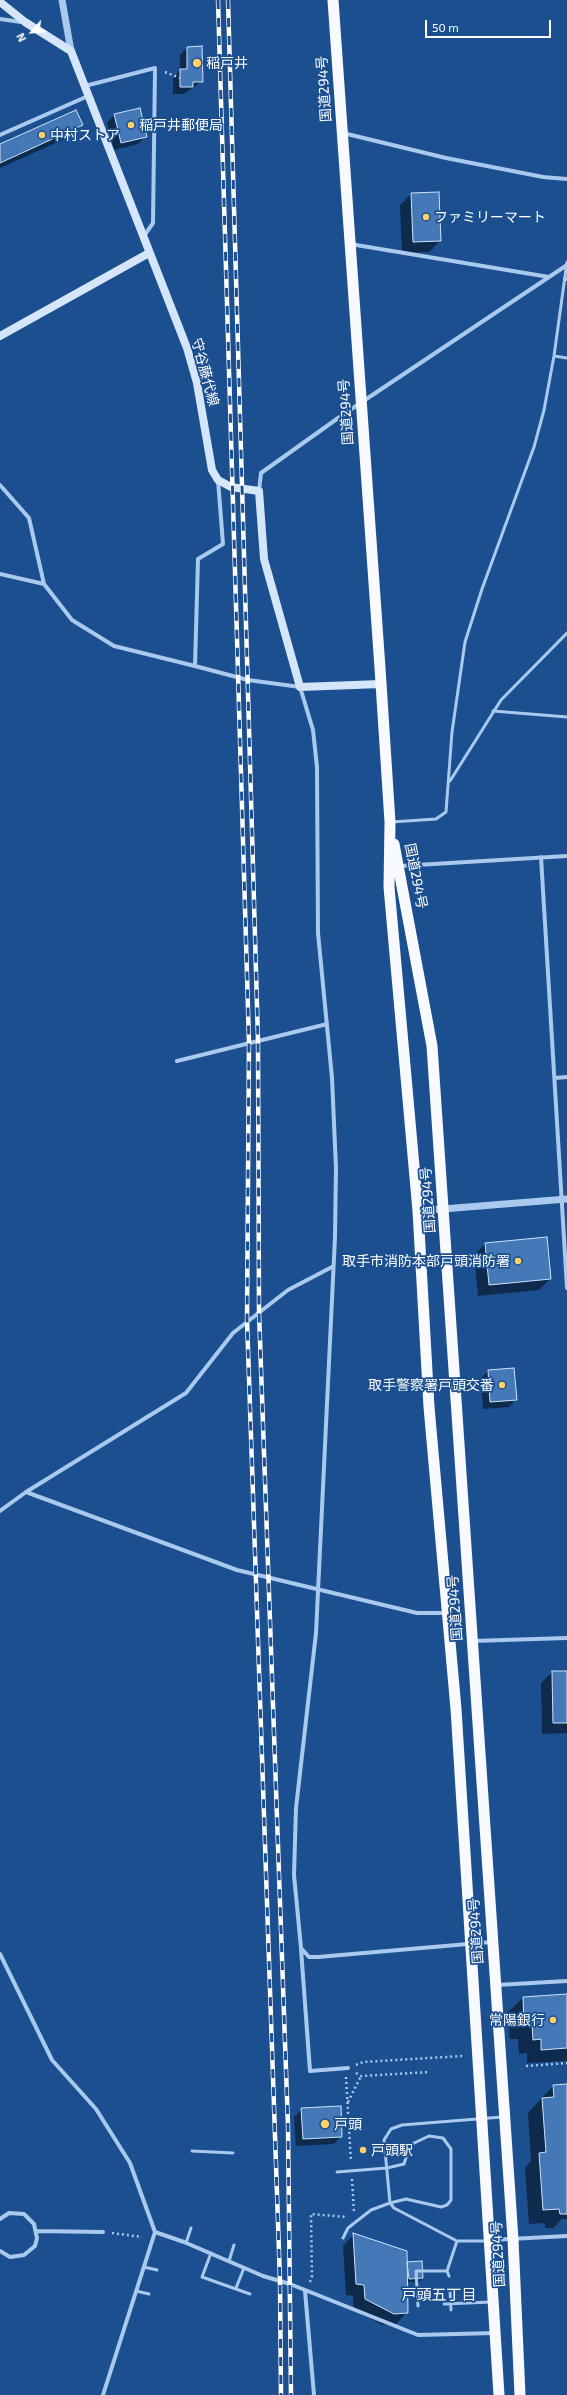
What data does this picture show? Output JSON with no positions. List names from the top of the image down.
{
  "streets": {
    "highway": ["国道294号"],
    "main road": ["守谷藤代線"]
  },
  "districts": ["戸頭五丁目"],
  "places": [
    "稲戸井",
    "稲戸井郵便局",
    "中村ストア",
    "ファミリーマート",
    "取手市消防本部戸頭消防署",
    "取手警察署戸頭交番",
    "常陽銀行",
    "戸頭",
    "戸頭駅"
  ],
  "scale_bar": "50 m",
  "north": "bottom left"
}
